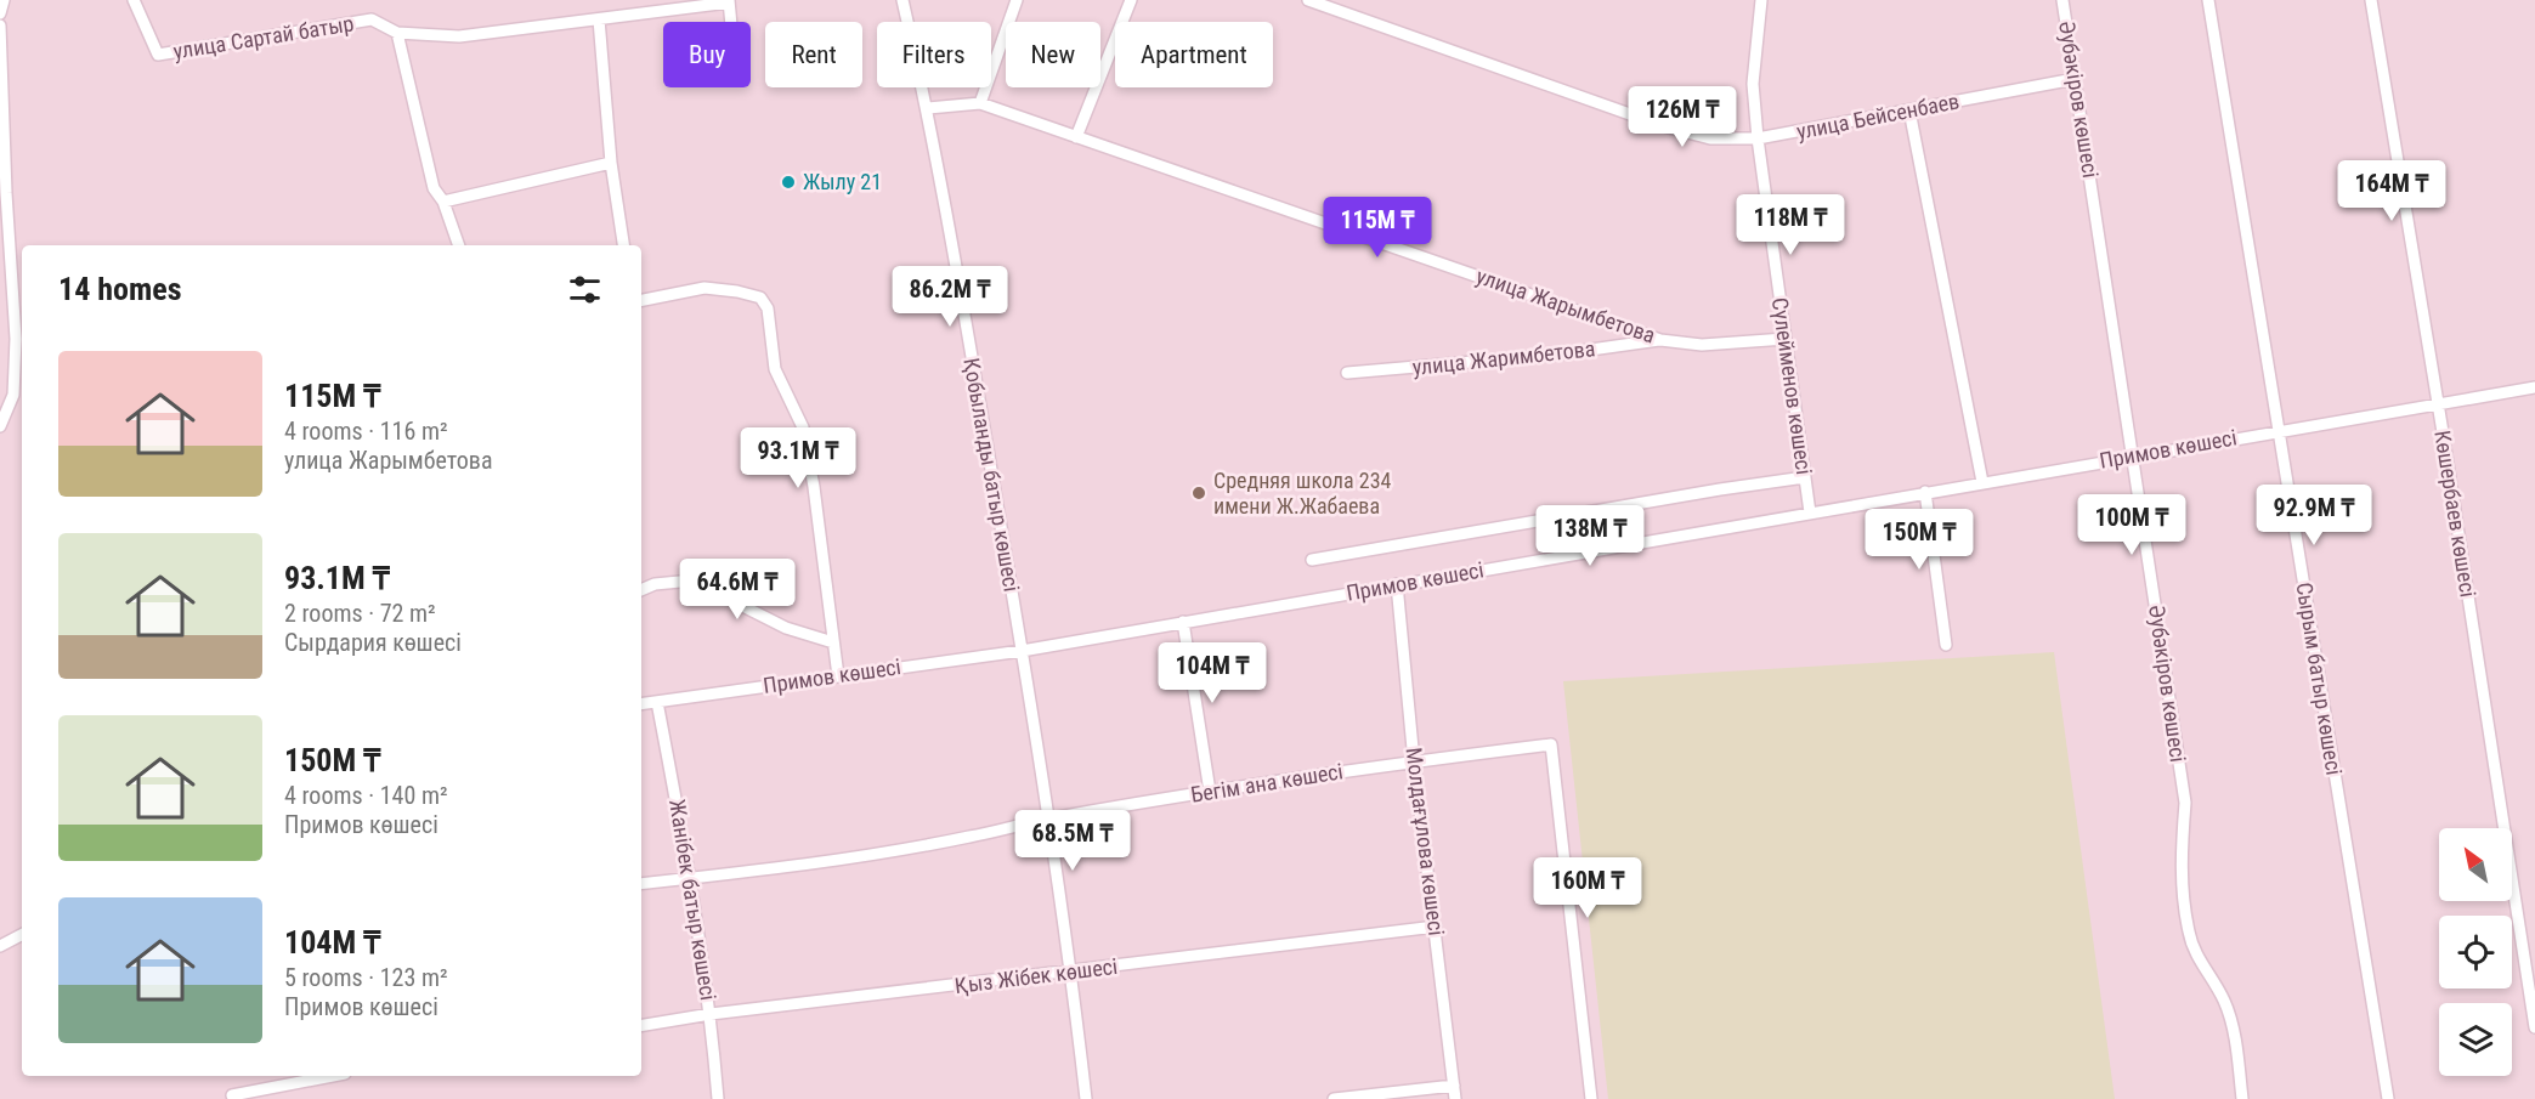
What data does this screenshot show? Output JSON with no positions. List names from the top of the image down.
{
  "streets": {
    "street": [
      "улица Сартай батыр",
      "Әубәкіров көшесі",
      "улица Бейсенбаев",
      "улица Жарымбетова",
      "улица Жаримбетова",
      "Сүлейменов көшесі",
      "Примов көшесі",
      "Қобыланды батыр көшесі",
      "Көшербаев көшесі",
      "Сырым батыр көшесі",
      "Бегім ана көшесі",
      "Молдағұлова көшесі",
      "Жанібек батыр көшесі",
      "Қыз Жібек көшесі"
    ]
  },
  "crossings": [
    ["Әубәкіров көшесі", "улица Бейсенбаев"],
    ["Әубәкіров көшесі", "Примов көшесі"],
    ["улица Бейсенбаев", "Сүлейменов көшесі"],
    ["улица Жарымбетова", "улица Жаримбетова"],
    ["улица Жарымбетова", "Сүлейменов көшесі"],
    ["Сүлейменов көшесі", "Примов көшесі"],
    ["Примов көшесі", "Қобыланды батыр көшесі"],
    ["Примов көшесі", "Көшербаев көшесі"],
    ["Примов көшесі", "Сырым батыр көшесі"],
    ["Примов көшесі", "Молдағұлова көшесі"],
    ["Примов көшесі", "Жанібек батыр көшесі"],
    ["Қобыланды батыр көшесі", "Бегім ана көшесі"],
    ["Қобыланды батыр көшесі", "Қыз Жібек көшесі"],
    ["Бегім ана көшесі", "Молдағұлова көшесі"],
    ["Бегім ана көшесі", "Жанібек батыр көшесі"],
    ["Молдағұлова көшесі", "Қыз Жібек көшесі"],
    ["Жанібек батыр көшесі", "Қыз Жібек көшесі"]
  ],
  "places": ["Жылу 21", "Средняя школа 234 имени Ж.Жабаева"],
  "north": "top left",
  "page": {
    "chip": [
      "Buy",
      "Rent",
      "Filters",
      "New",
      "Apartment"
    ],
    "price": [
      "126M ₸",
      "164M ₸",
      "118M ₸",
      "115M ₸",
      "86.2M ₸",
      "93.1M ₸",
      "92.9M ₸",
      "100M ₸",
      "138M ₸",
      "150M ₸",
      "64.6M ₸",
      "104M ₸",
      "68.5M ₸",
      "160M ₸"
    ],
    "heading": "14 homes",
    "list": [
      {
        "name": "115M ₸",
        "note": "4 rooms · 116 m² · улица Жарымбетова"
      },
      {
        "name": "93.1M ₸",
        "note": "2 rooms · 72 m² · Сырдария көшесі"
      },
      {
        "name": "150M ₸",
        "note": "4 rooms · 140 m² · Примов көшесі"
      },
      {
        "name": "104M ₸",
        "note": "5 rooms · 123 m² · Примов көшесі"
      }
    ]
  }
}
